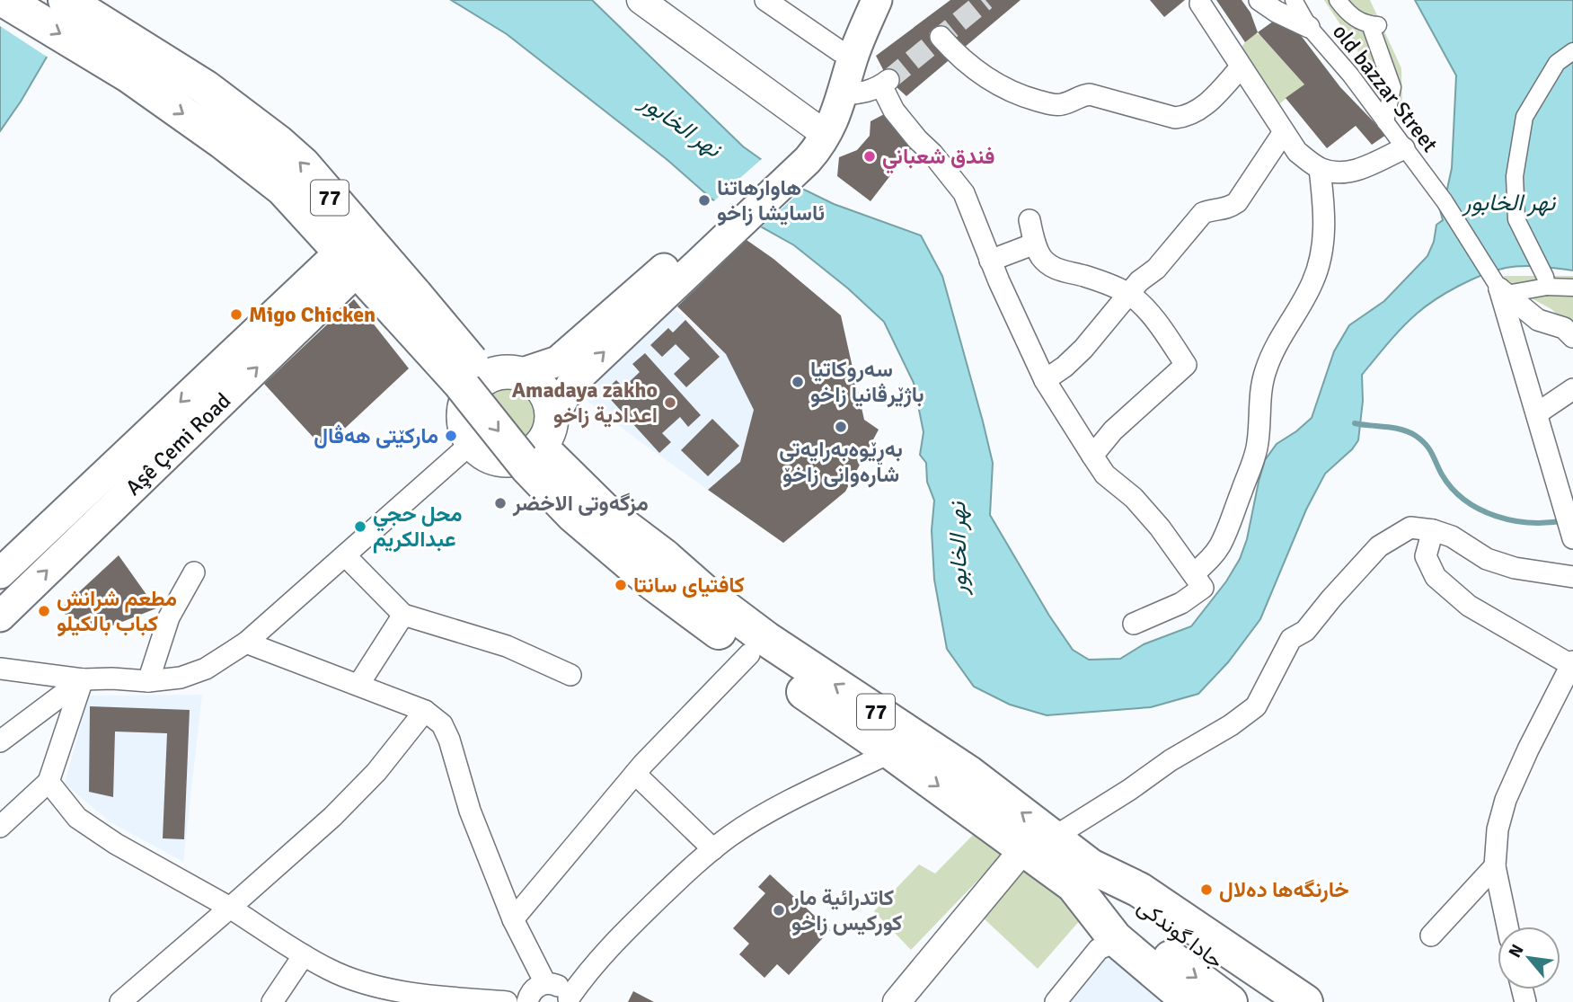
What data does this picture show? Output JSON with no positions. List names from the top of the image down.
{
  "streets": {
    "highway": ["77", "جادا گوندکی"],
    "main road": ["Aşê Çemi Road"],
    "street": ["old bazzar Street"]
  },
  "crossings": [
    ["77", "Aşê Çemi Road"],
    ["77", "جادا گوندکی"]
  ],
  "water": ["نهر الخابور"],
  "places": [
    "فندق شعباني",
    "هاوارهاتنا ئاسایشا زاخو",
    "Migo Chicken",
    "سه‌روكاتيا باژێرڤانيا زاخو",
    "Amadaya zakho اعدادية زاخو",
    "بەڕێوەبەرایەتی شارەوانی زاخۆ",
    "مارکێتی هەڤال",
    "مزگەوتی الاخضر",
    "محل حجي عبدالكريم",
    "کافتیای سانتا",
    "مطعم شرانش كباب بالكيلو",
    "خارنگەها دەلال",
    "كاتدرائية مار كوركيس زاخو"
  ],
  "north": "top left"
}
